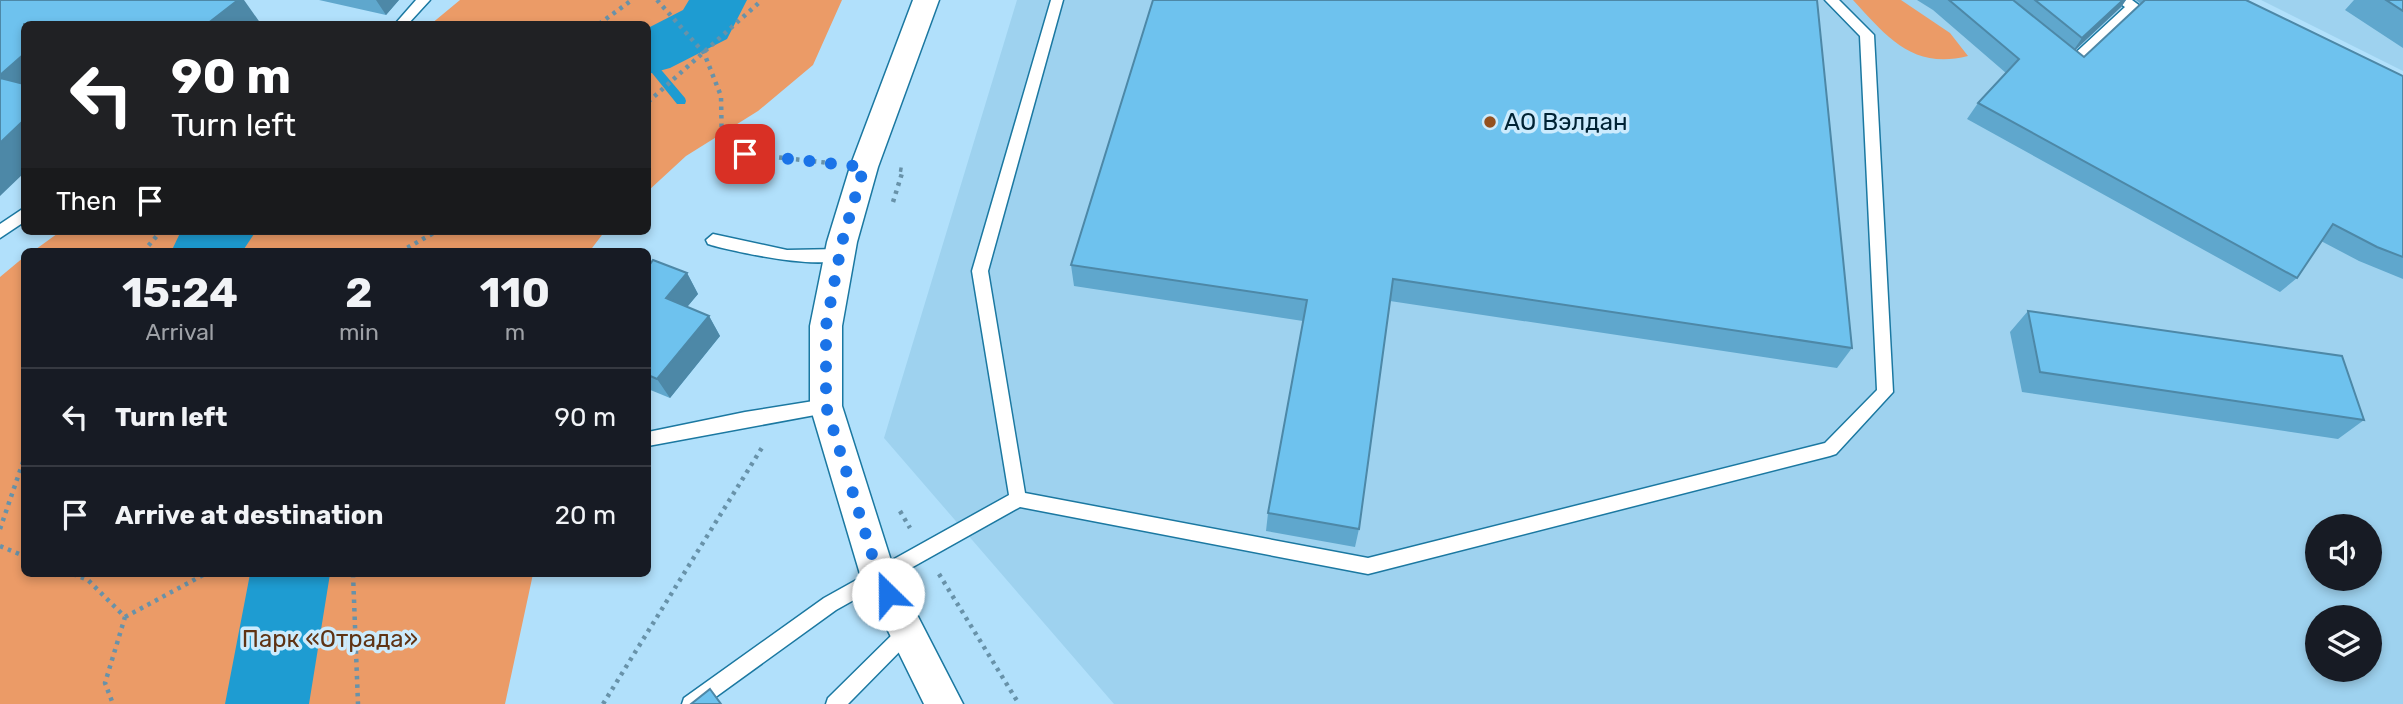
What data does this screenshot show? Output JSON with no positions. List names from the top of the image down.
{
  "parks": ["Парк «Отрада»"],
  "places": ["АО Вэлдан"],
  "page": {
    "turn": ["90 m", "Turn left"],
    "then": "Then",
    "eta": [
      "15:24",
      "Arrival",
      "2",
      "min",
      "110",
      "m"
    ],
    "list": [
      {
        "name": "Turn left",
        "value": "90 m"
      },
      {
        "name": "Arrive at destination",
        "value": "20 m"
      }
    ]
  }
}
